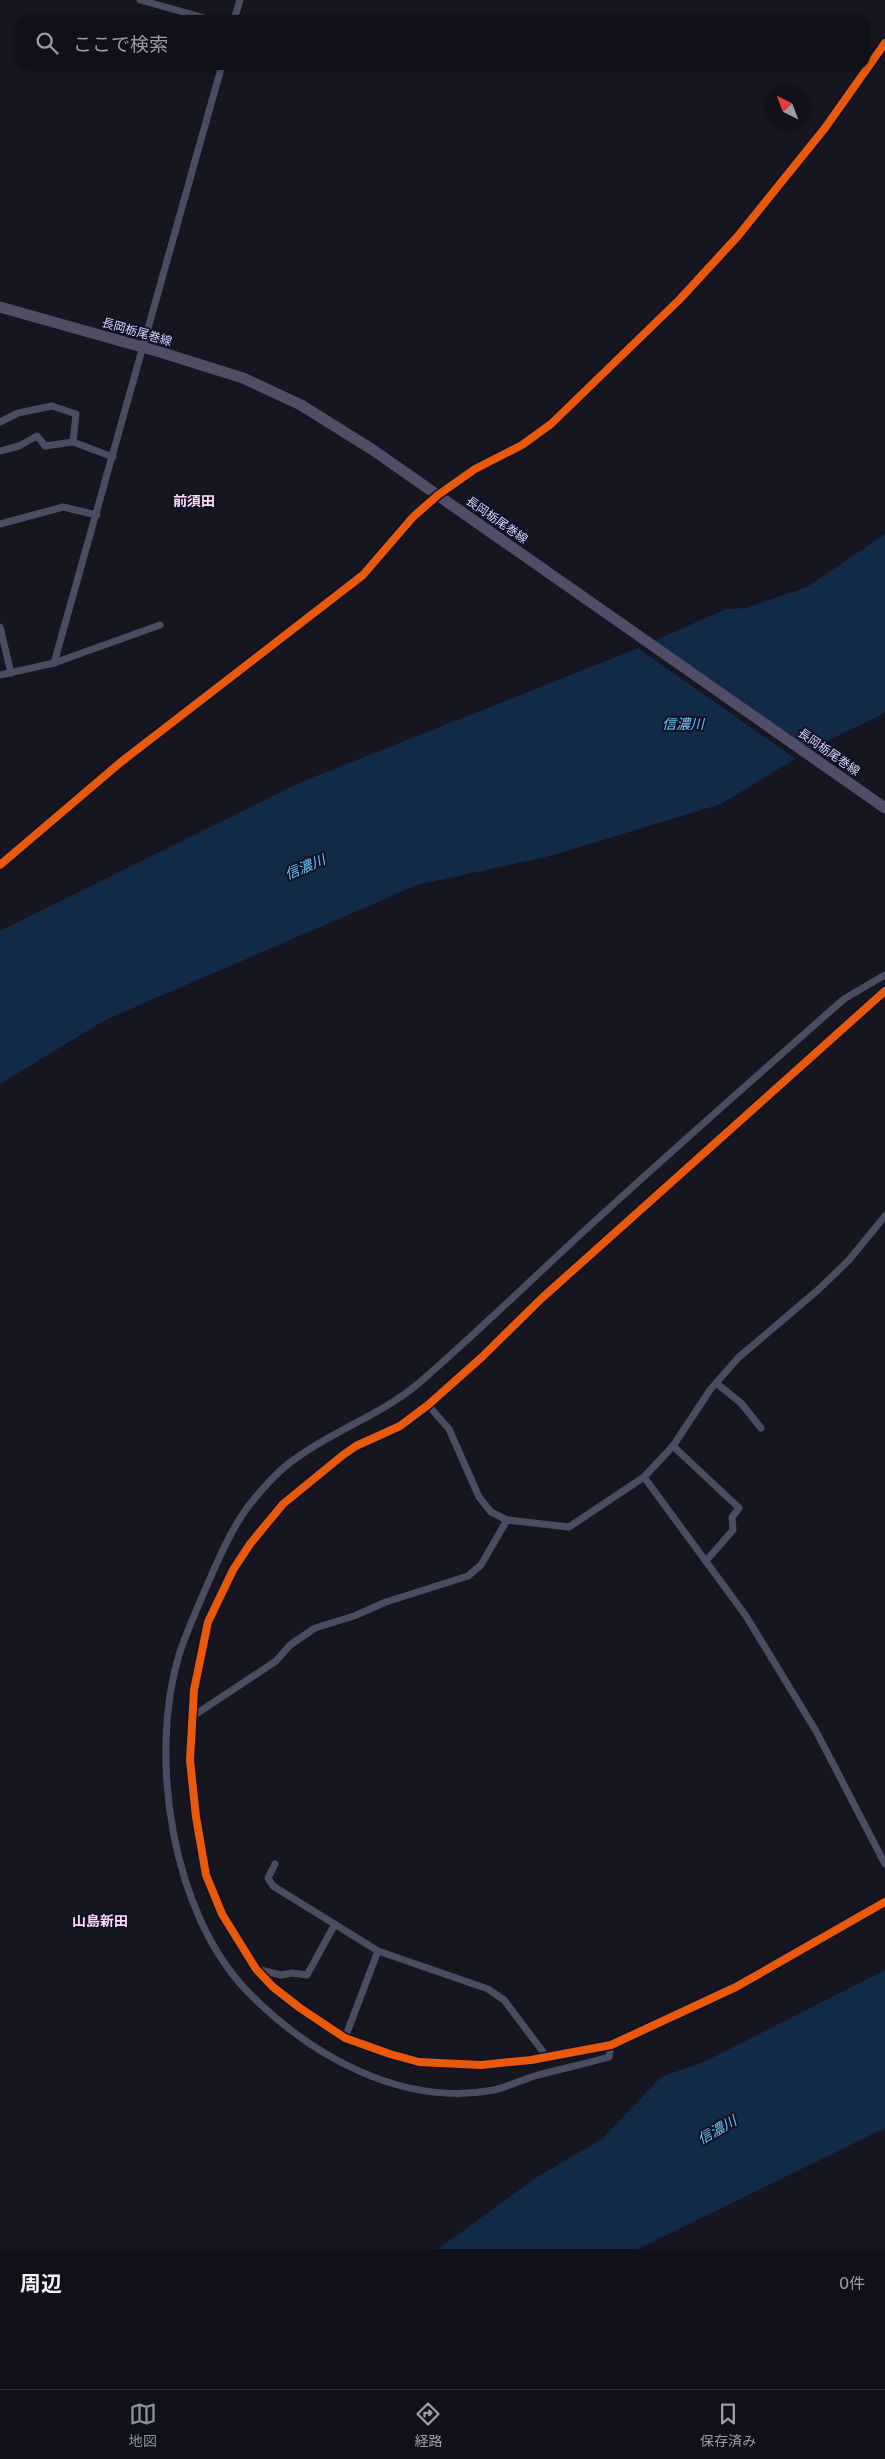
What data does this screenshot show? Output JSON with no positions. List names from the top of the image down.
{
  "streets": {
    "main road": ["長岡栃尾巻線"]
  },
  "districts": ["前須田", "山島新田"],
  "water": ["信濃川"],
  "north": "top left",
  "page": {
    "search": "ここで検索",
    "heading": ["周辺", "0件"],
    "nav": ["地図", "経路", "保存済み"]
  }
}
